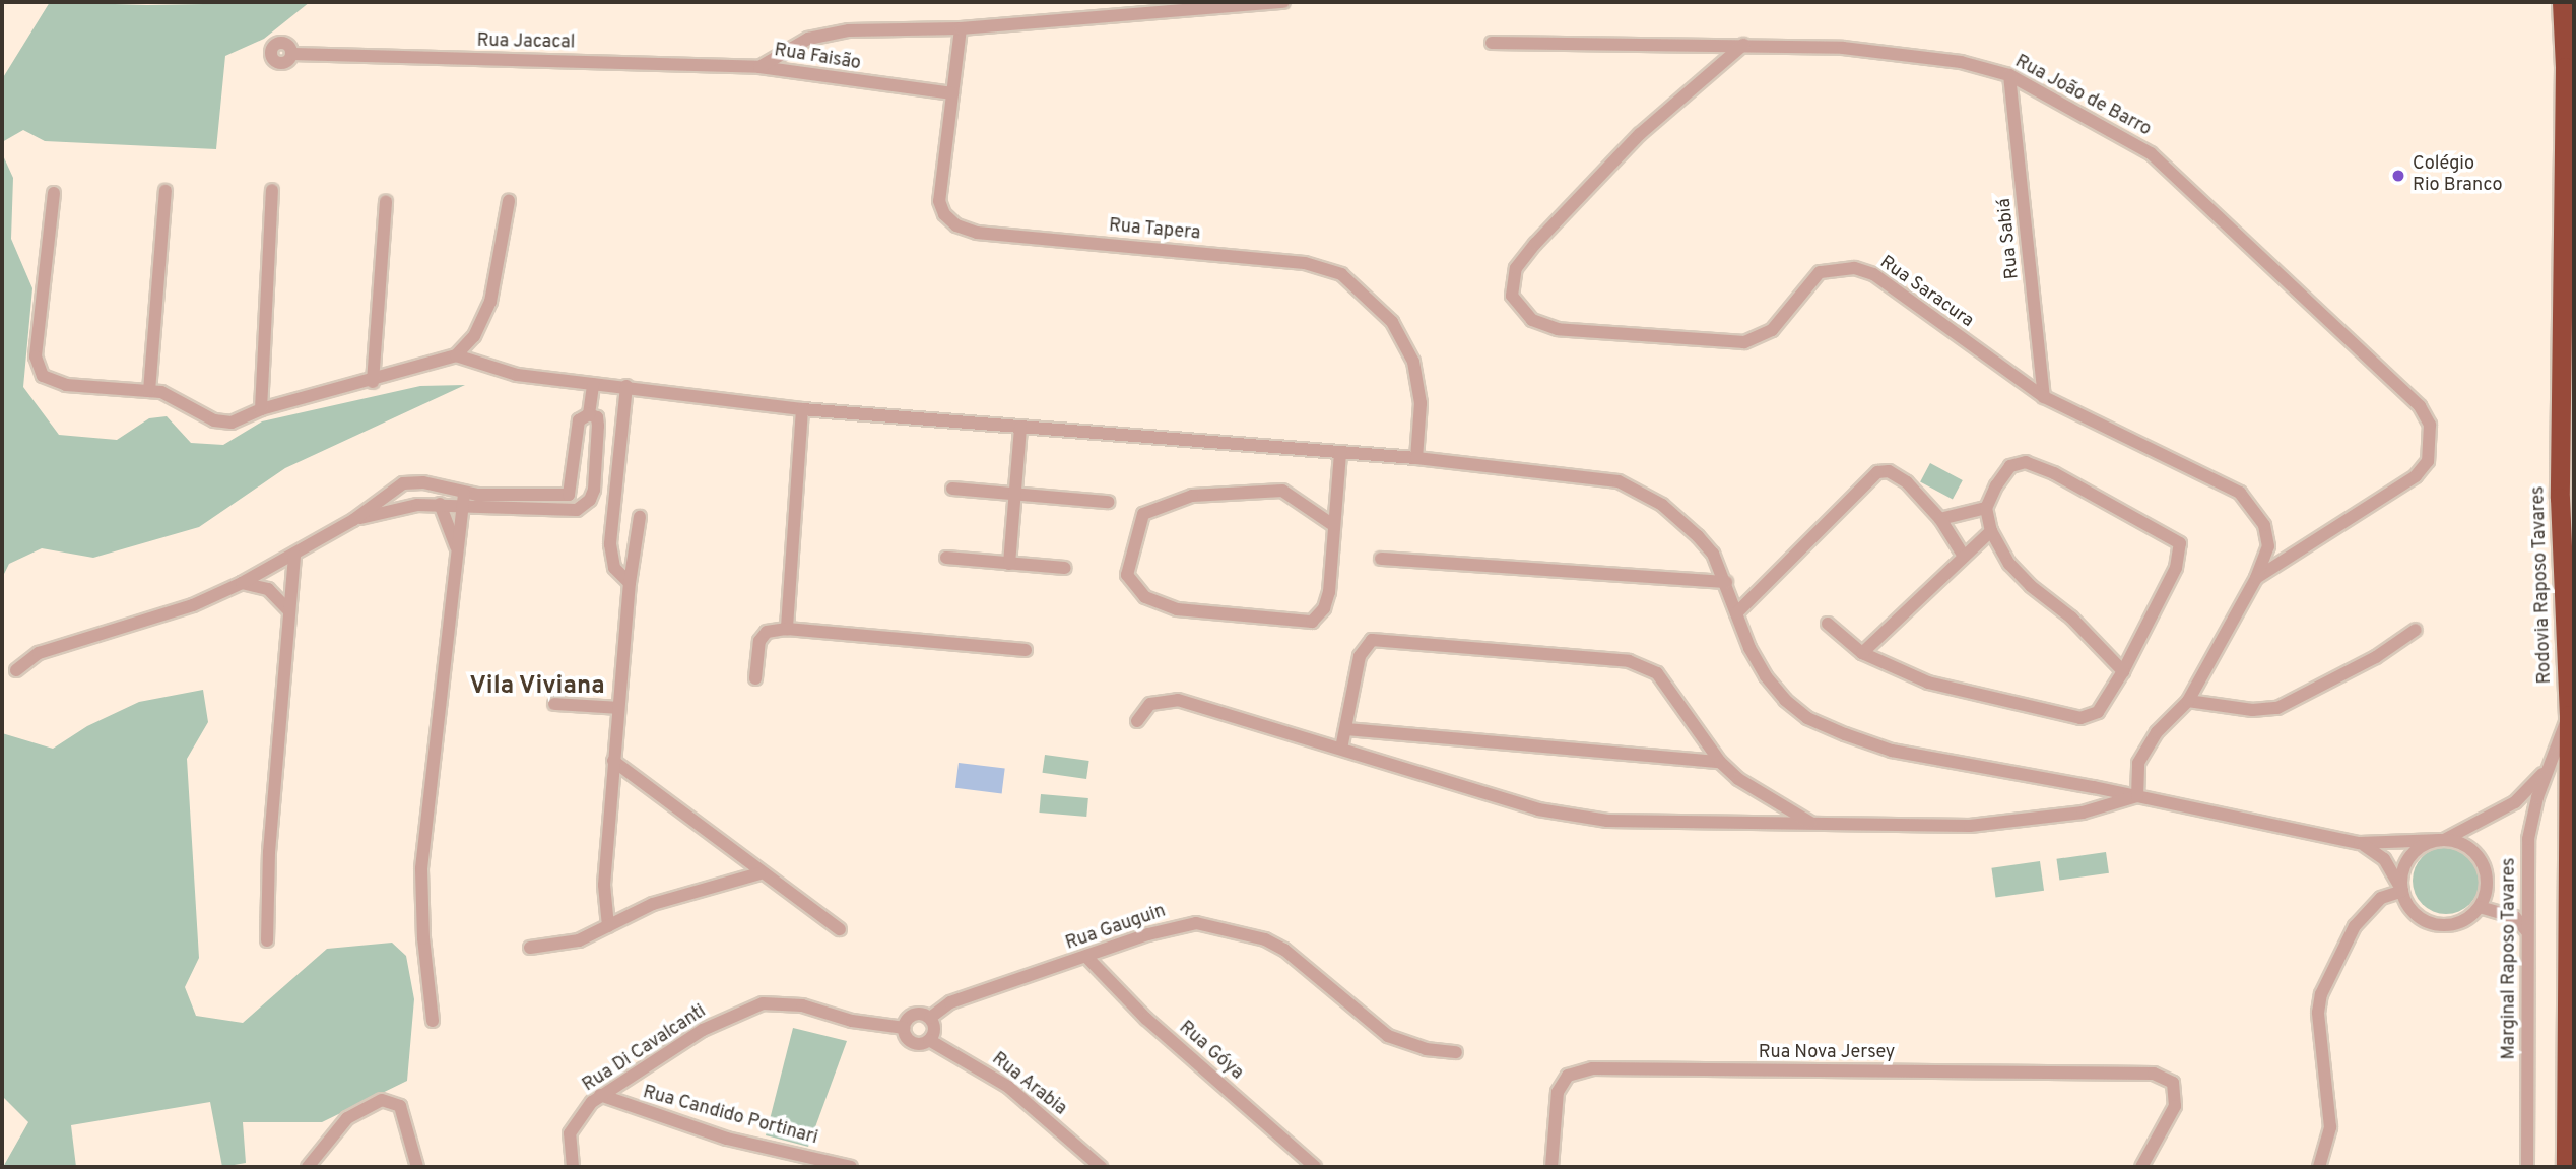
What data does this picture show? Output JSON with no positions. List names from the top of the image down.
{
  "streets": {
    "highway": ["Rodovia Raposo Tavares"],
    "street": [
      "Rua Jacacal",
      "Rua Faisão",
      "Rua João de Barro",
      "Rua Tapera",
      "Rua Sabiá",
      "Rua Saracura",
      "Rua Gauguin",
      "Marginal Raposo Tavares",
      "Rua Di Cavalcanti",
      "Rua Góya",
      "Rua Nova Jersey",
      "Rua Arabia",
      "Rua Candido Portinari"
    ]
  },
  "crossings": [
    ["Rua Jacacal", "Rua Faisão"],
    ["Rua Faisão", "Rua Tapera"],
    ["Rua João de Barro", "Rua Sabiá"],
    ["Rua João de Barro", "Rua Saracura"],
    ["Rua Sabiá", "Rua Saracura"],
    ["Rodovia Raposo Tavares", "Marginal Raposo Tavares"],
    ["Rua Gauguin", "Rua Góya"],
    ["Rua Gauguin", "Rua Arabia"],
    ["Rua Di Cavalcanti", "Rua Arabia"],
    ["Rua Di Cavalcanti", "Rua Candido Portinari"]
  ],
  "districts": ["Vila Viviana"],
  "places": ["Colégio Rio Branco"]
}
